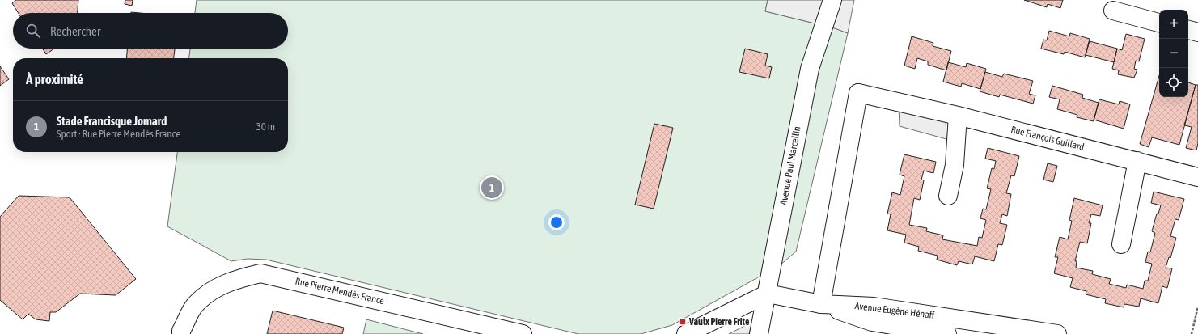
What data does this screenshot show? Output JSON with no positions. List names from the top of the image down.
{
  "streets": {
    "street": [
      "Rue François Guillard",
      "Avenue Paul Marcellin",
      "Rue Pierre Mendès France",
      "Avenue Eugène Hénaff"
    ]
  },
  "crossings": [
    ["Rue François Guillard", "Avenue Eugène Hénaff"]
  ],
  "places": {
    "transit": ["Vaulx Pierre Frite"]
  },
  "page": {
    "map_buttons": ["+", "−"],
    "search": "Rechercher",
    "heading": "À proximité",
    "list": [
      {
        "mark": "1",
        "name": "Stade Francisque Jomard",
        "note": "Sport · Rue Pierre Mendès France",
        "value": "30 m"
      }
    ],
    "pins": "1"
  }
}
